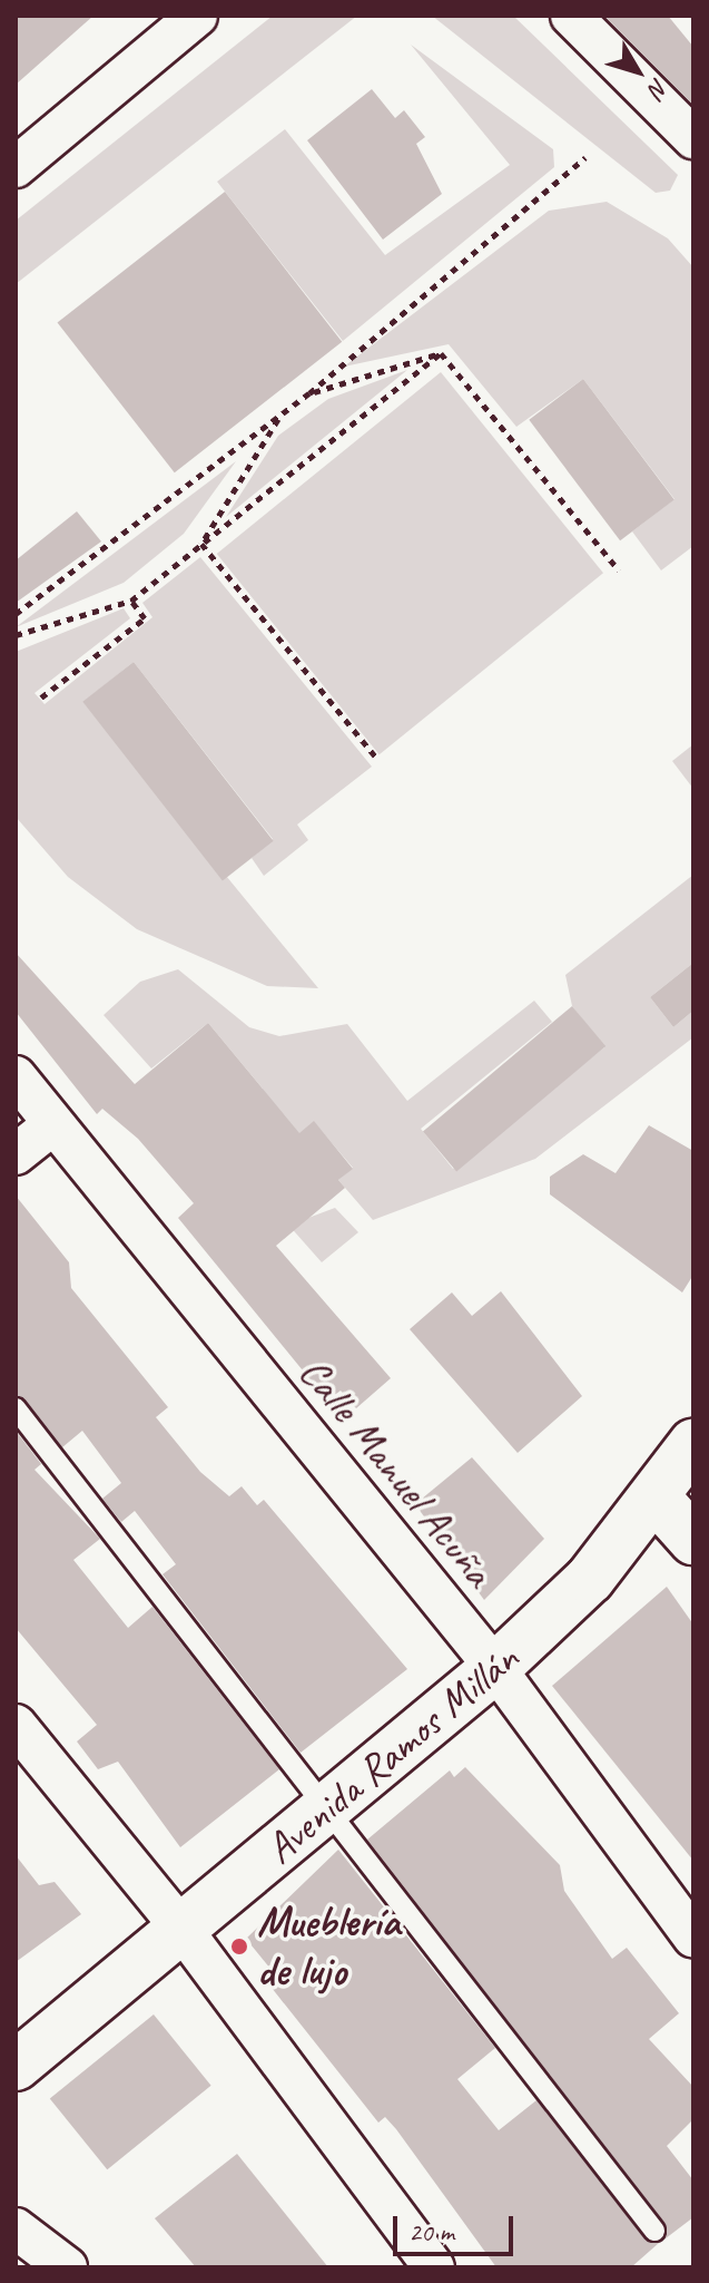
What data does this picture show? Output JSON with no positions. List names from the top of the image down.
{
  "streets": {
    "main road": ["Avenida Ramos Millán"],
    "street": ["Calle Manuel Acuña"]
  },
  "crossings": [
    ["Calle Manuel Acuña", "Avenida Ramos Millán"]
  ],
  "places": ["Mueblería de lujo"],
  "scale_bar": "20 m",
  "north": "bottom right"
}
